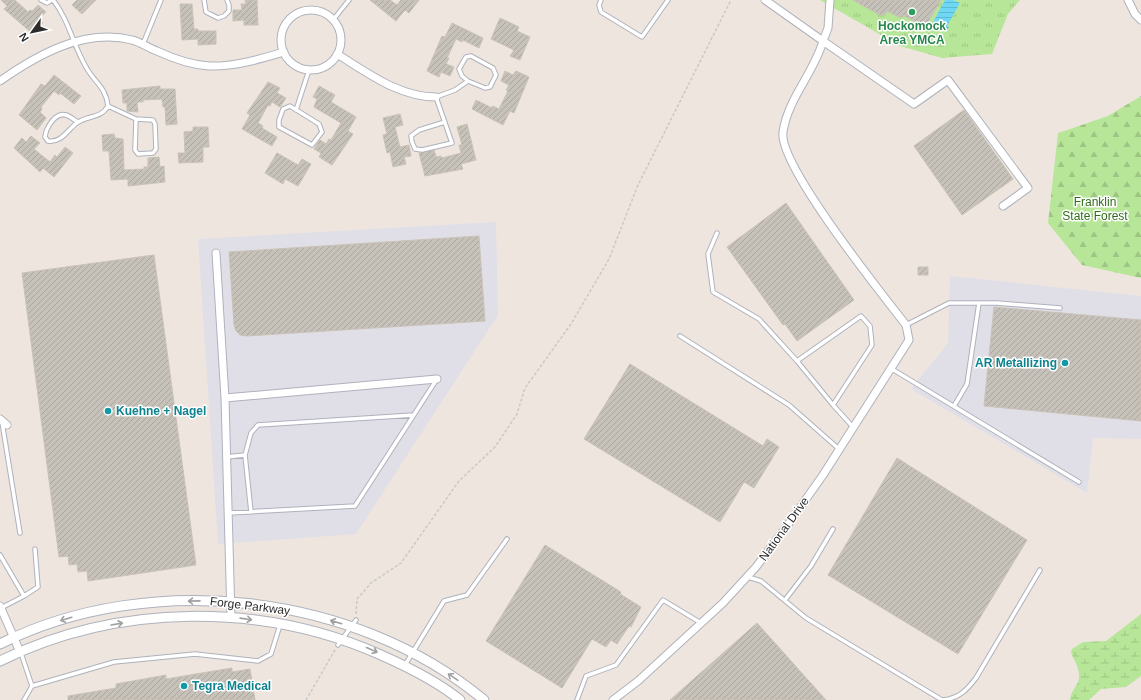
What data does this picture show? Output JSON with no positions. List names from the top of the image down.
{
  "streets": {
    "street": ["National Drive", "Forge Parkway"]
  },
  "parks": ["Franklin State Forest"],
  "places": [
    "Hockomock Area YMCA",
    "AR Metallizing",
    "Kuehne + Nagel",
    "Tegra Medical"
  ],
  "north": "bottom left"
}
